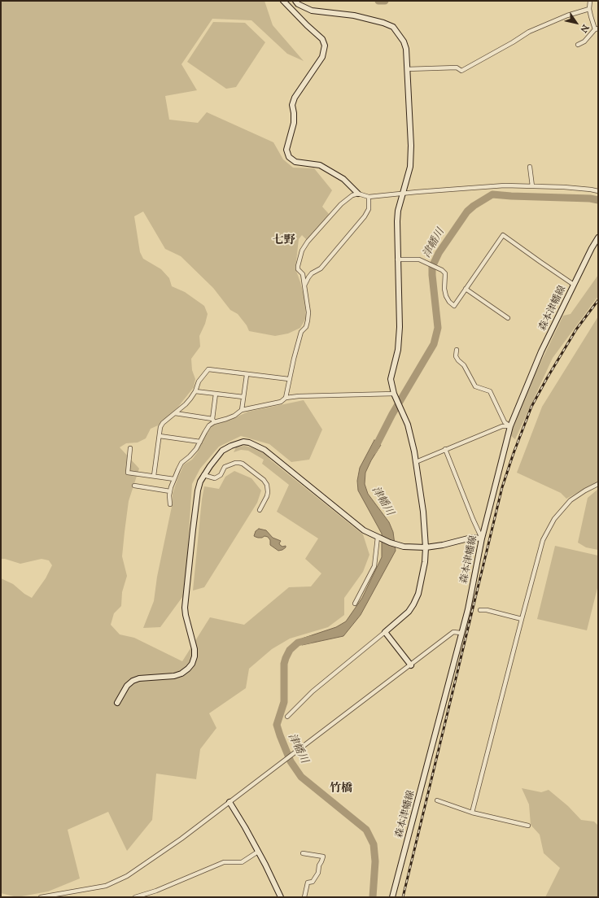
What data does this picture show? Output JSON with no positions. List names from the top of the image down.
{
  "streets": {
    "street": ["森本津幡線"]
  },
  "districts": ["七野", "竹橋"],
  "water": ["津幡川"],
  "north": "bottom right"
}
